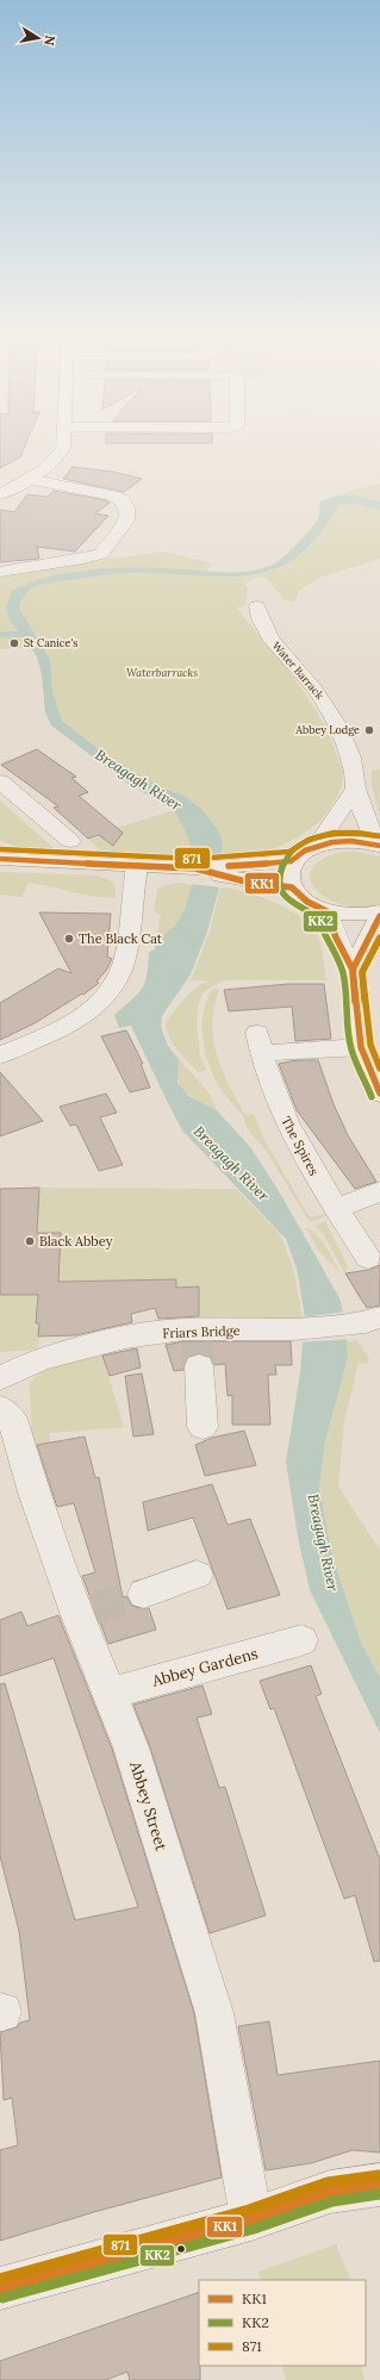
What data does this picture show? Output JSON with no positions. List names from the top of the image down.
{
  "streets": {
    "street": [
      "Water Barrack",
      "The Spires",
      "Friars Bridge",
      "Abbey Gardens",
      "Abbey Street"
    ]
  },
  "crossings": [
    ["Abbey Gardens", "Abbey Street"]
  ],
  "water": ["Breagagh River"],
  "parks": ["Waterbarracks"],
  "places": [
    "St Canice's",
    "Abbey Lodge",
    "The Black Cat",
    "Black Abbey"
  ],
  "lines": ["transit line KK2", "transit line 871", "transit line KK1"],
  "legend": ["KK1", "KK2", "871"],
  "north": "right"
}
